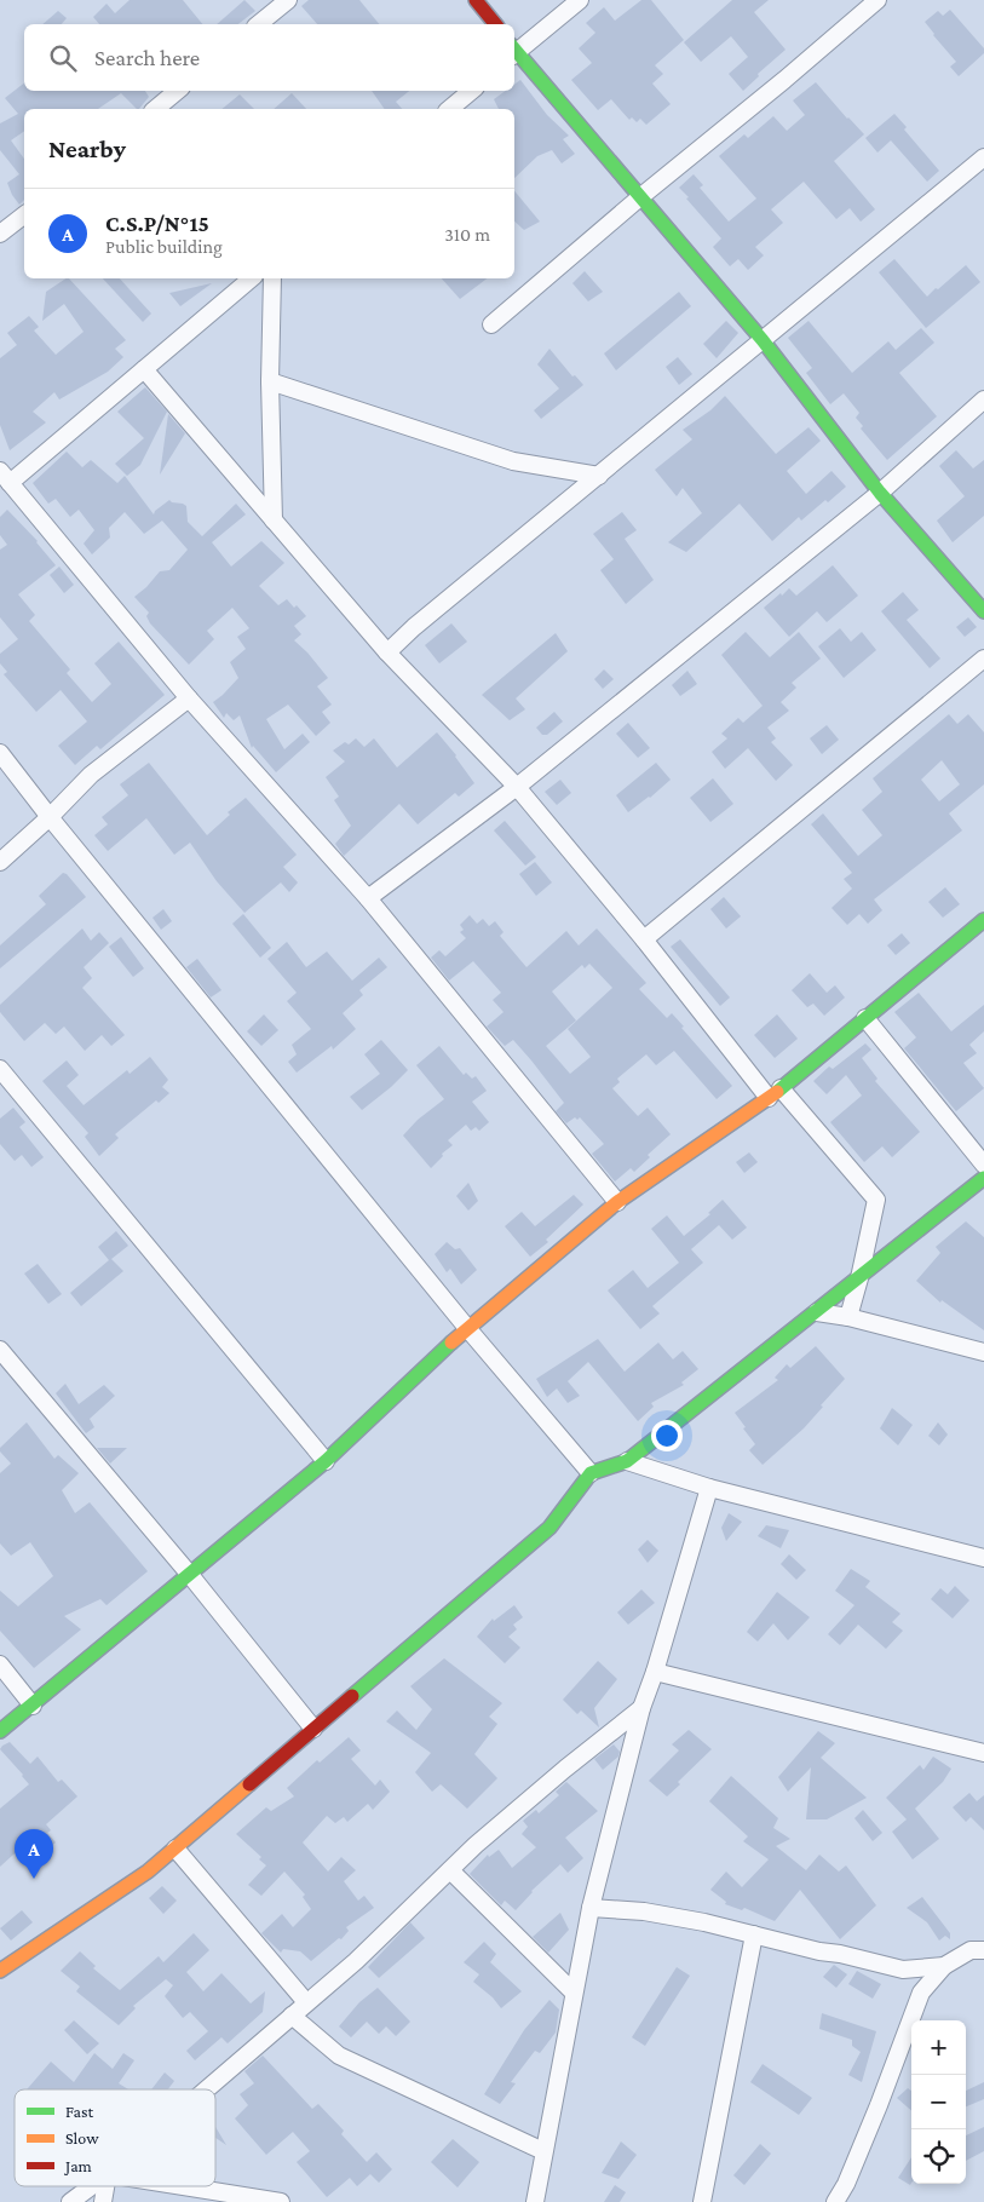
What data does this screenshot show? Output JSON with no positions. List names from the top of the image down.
{
  "legend": ["Fast", "Slow", "Jam"],
  "page": {
    "search": "Search here",
    "heading": "Nearby",
    "list": [
      {
        "mark": "A",
        "name": "C.S.P/N°15",
        "note": "Public building",
        "value": "310 m"
      }
    ],
    "pins": "A",
    "map_buttons": ["+", "−"]
  }
}
